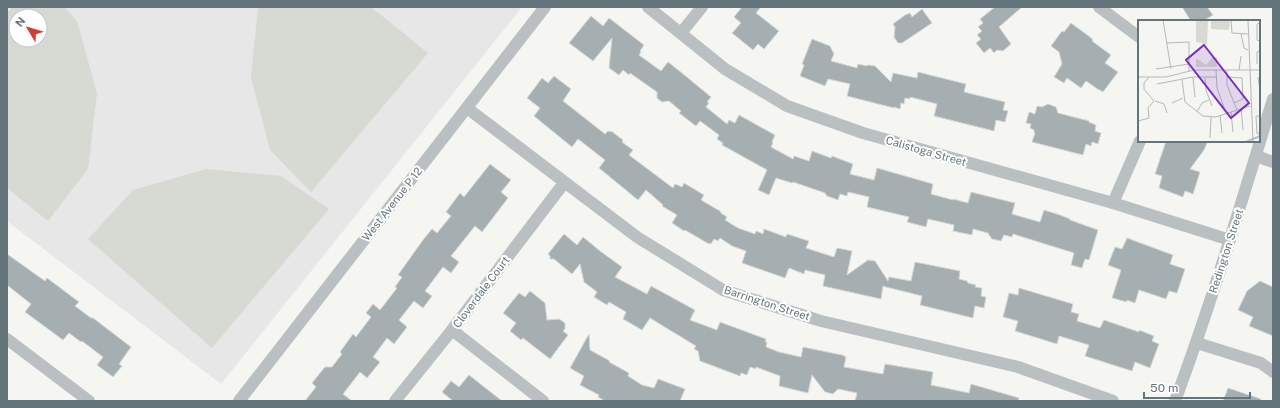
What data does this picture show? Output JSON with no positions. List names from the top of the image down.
{
  "streets": {
    "street": [
      "Calistoga Street",
      "West Avenue P 12",
      "Redington Street",
      "Cloverdale Court",
      "Barrington Street"
    ]
  },
  "crossings": [
    ["Calistoga Street", "Redington Street"],
    ["West Avenue P 12", "Barrington Street"],
    ["Cloverdale Court", "Barrington Street"]
  ],
  "scale_bar": "50 m",
  "north": "top left"
}
